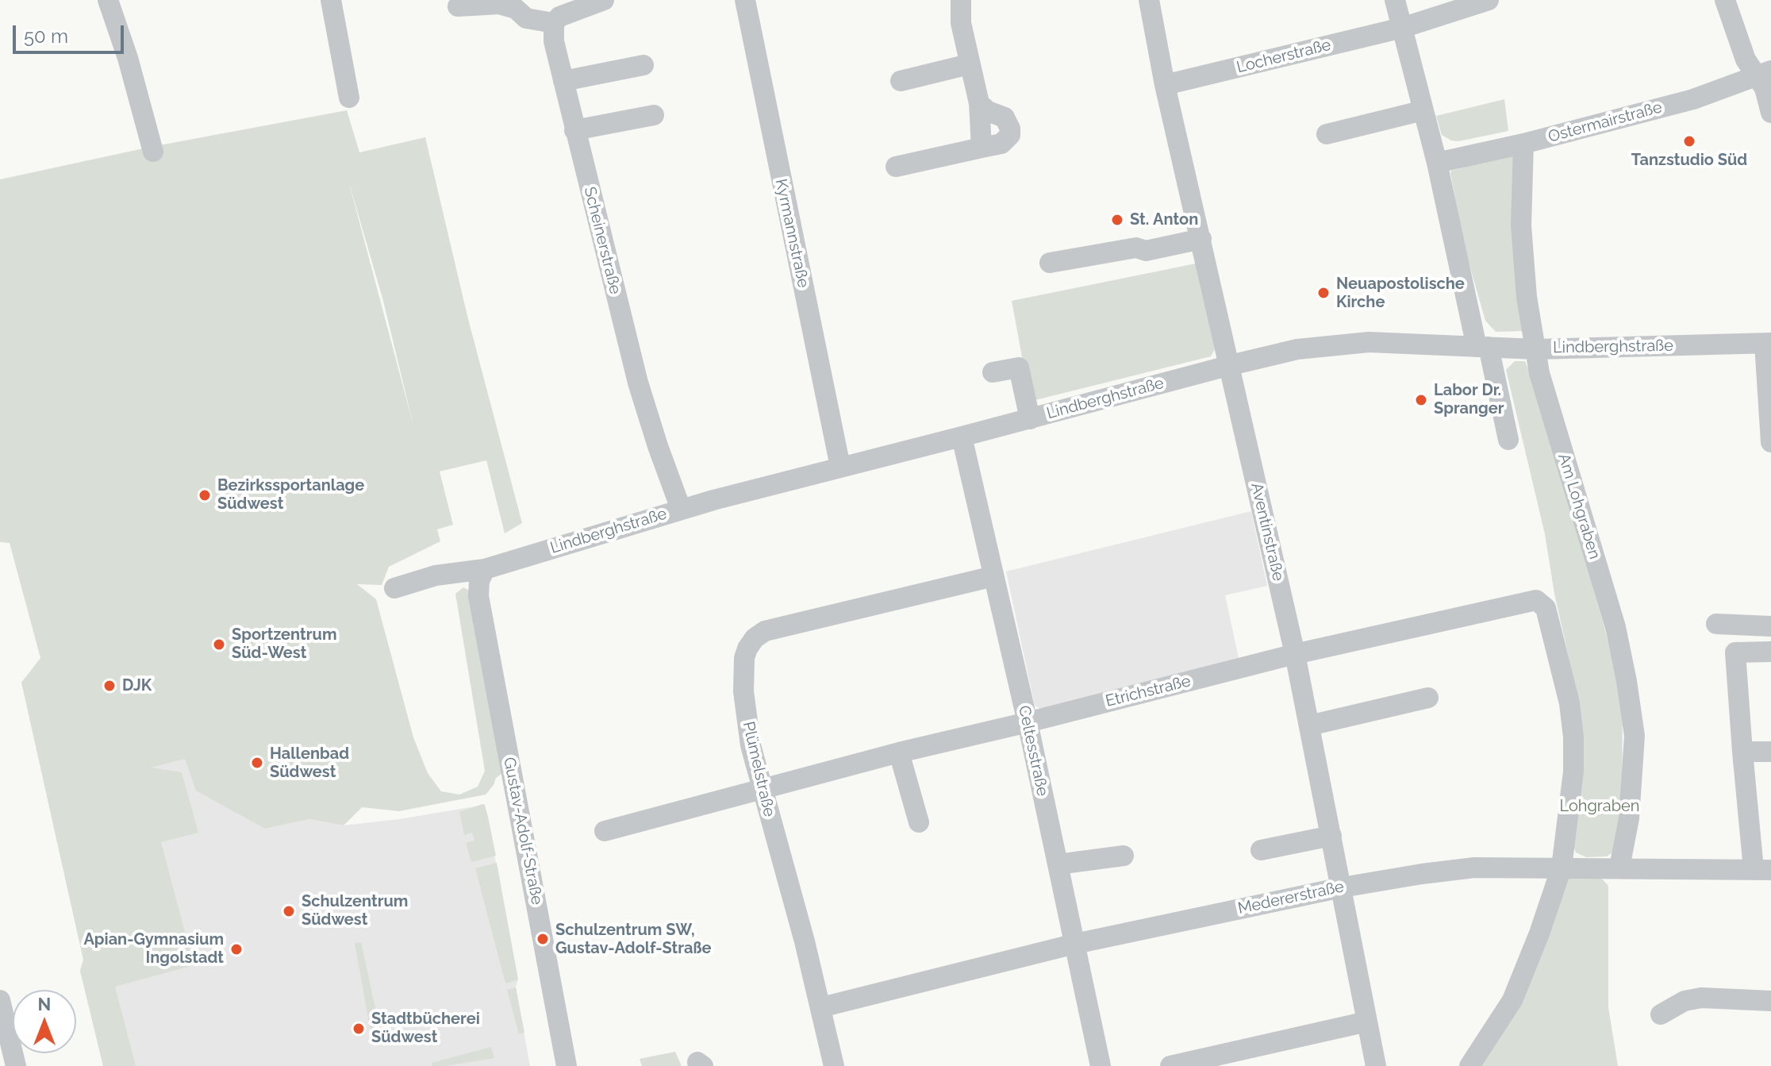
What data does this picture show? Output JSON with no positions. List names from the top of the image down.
{
  "streets": {
    "street": [
      "Locherstraße",
      "Ostermairstraße",
      "Kyrmannstraße",
      "Scheinerstraße",
      "Lindberghstraße",
      "Am Lohgraben",
      "Aventinstraße",
      "Etrichstraße",
      "Celtesstraße",
      "Plümelstraße",
      "Gustav-Adolf-Straße",
      "Medererstraße"
    ]
  },
  "crossings": [
    ["Locherstraße", "Aventinstraße"],
    ["Ostermairstraße", "Am Lohgraben"],
    ["Kyrmannstraße", "Lindberghstraße"],
    ["Scheinerstraße", "Lindberghstraße"],
    ["Lindberghstraße", "Am Lohgraben"],
    ["Lindberghstraße", "Aventinstraße"],
    ["Lindberghstraße", "Celtesstraße"],
    ["Lindberghstraße", "Gustav-Adolf-Straße"],
    ["Am Lohgraben", "Medererstraße"],
    ["Aventinstraße", "Etrichstraße"],
    ["Aventinstraße", "Medererstraße"],
    ["Etrichstraße", "Celtesstraße"],
    ["Etrichstraße", "Plümelstraße"],
    ["Etrichstraße", "Medererstraße"],
    ["Celtesstraße", "Plümelstraße"],
    ["Celtesstraße", "Medererstraße"],
    ["Plümelstraße", "Medererstraße"]
  ],
  "parks": ["Lohgraben"],
  "places": [
    "Tanzstudio Süd",
    "St. Anton",
    "Neuapostolische Kirche",
    "Labor Dr. Spranger",
    "Bezirkssportanlage Südwest",
    "Sportzentrum Süd-West",
    "DJK",
    "Hallenbad Südwest",
    "Schulzentrum Südwest",
    "Schulzentrum SW, Gustav-Adolf-Straße",
    "Apian-Gymnasium Ingolstadt",
    "Stadtbücherei Südwest"
  ],
  "scale_bar": "50 m",
  "north": "top"
}
